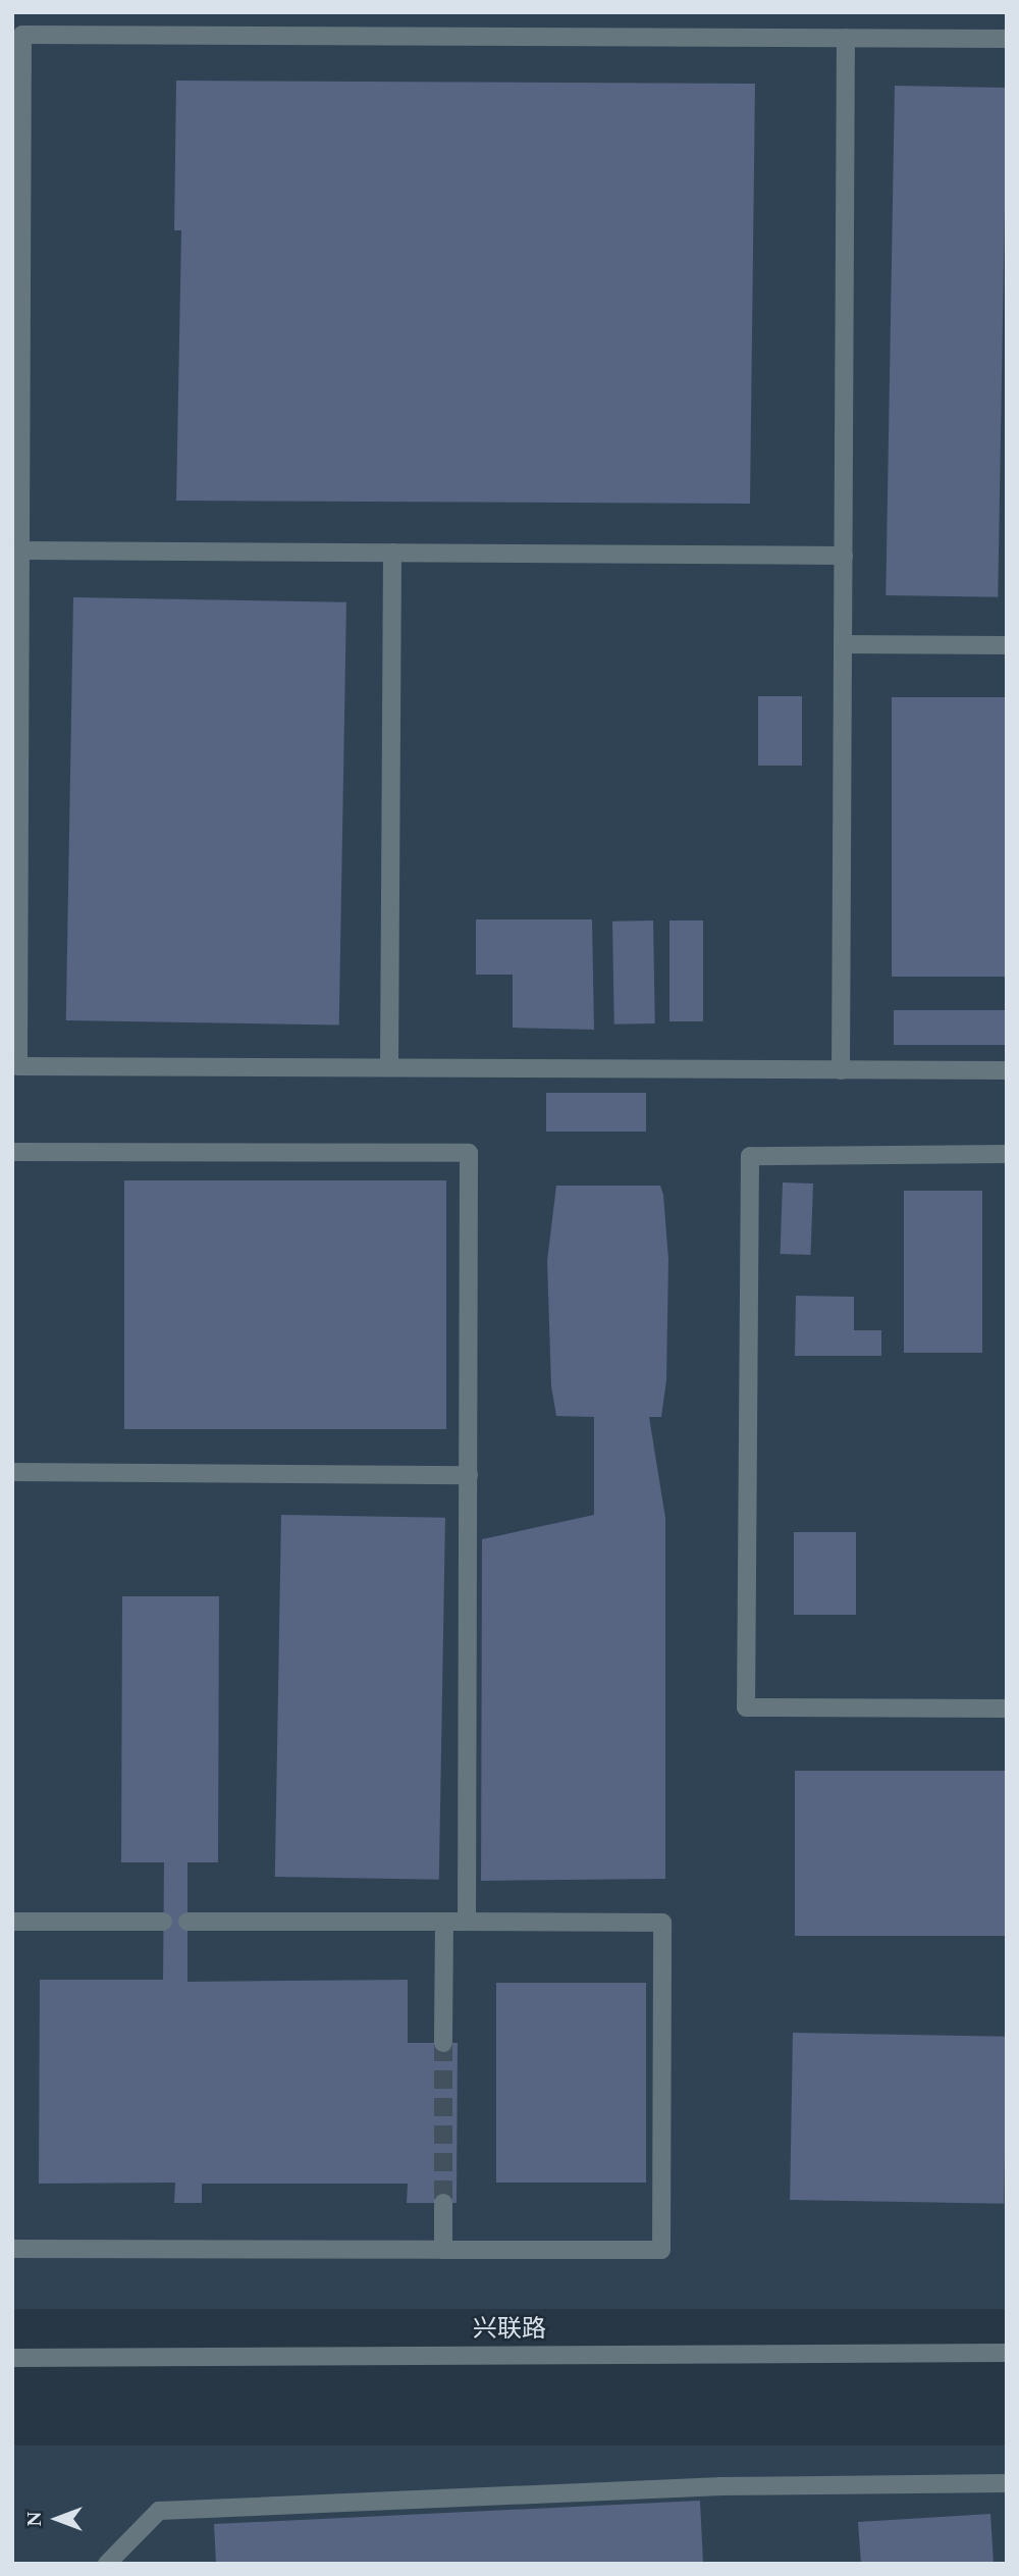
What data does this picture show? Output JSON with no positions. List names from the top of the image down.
{
  "streets": {
    "street": ["兴联路"]
  },
  "north": "left"
}
